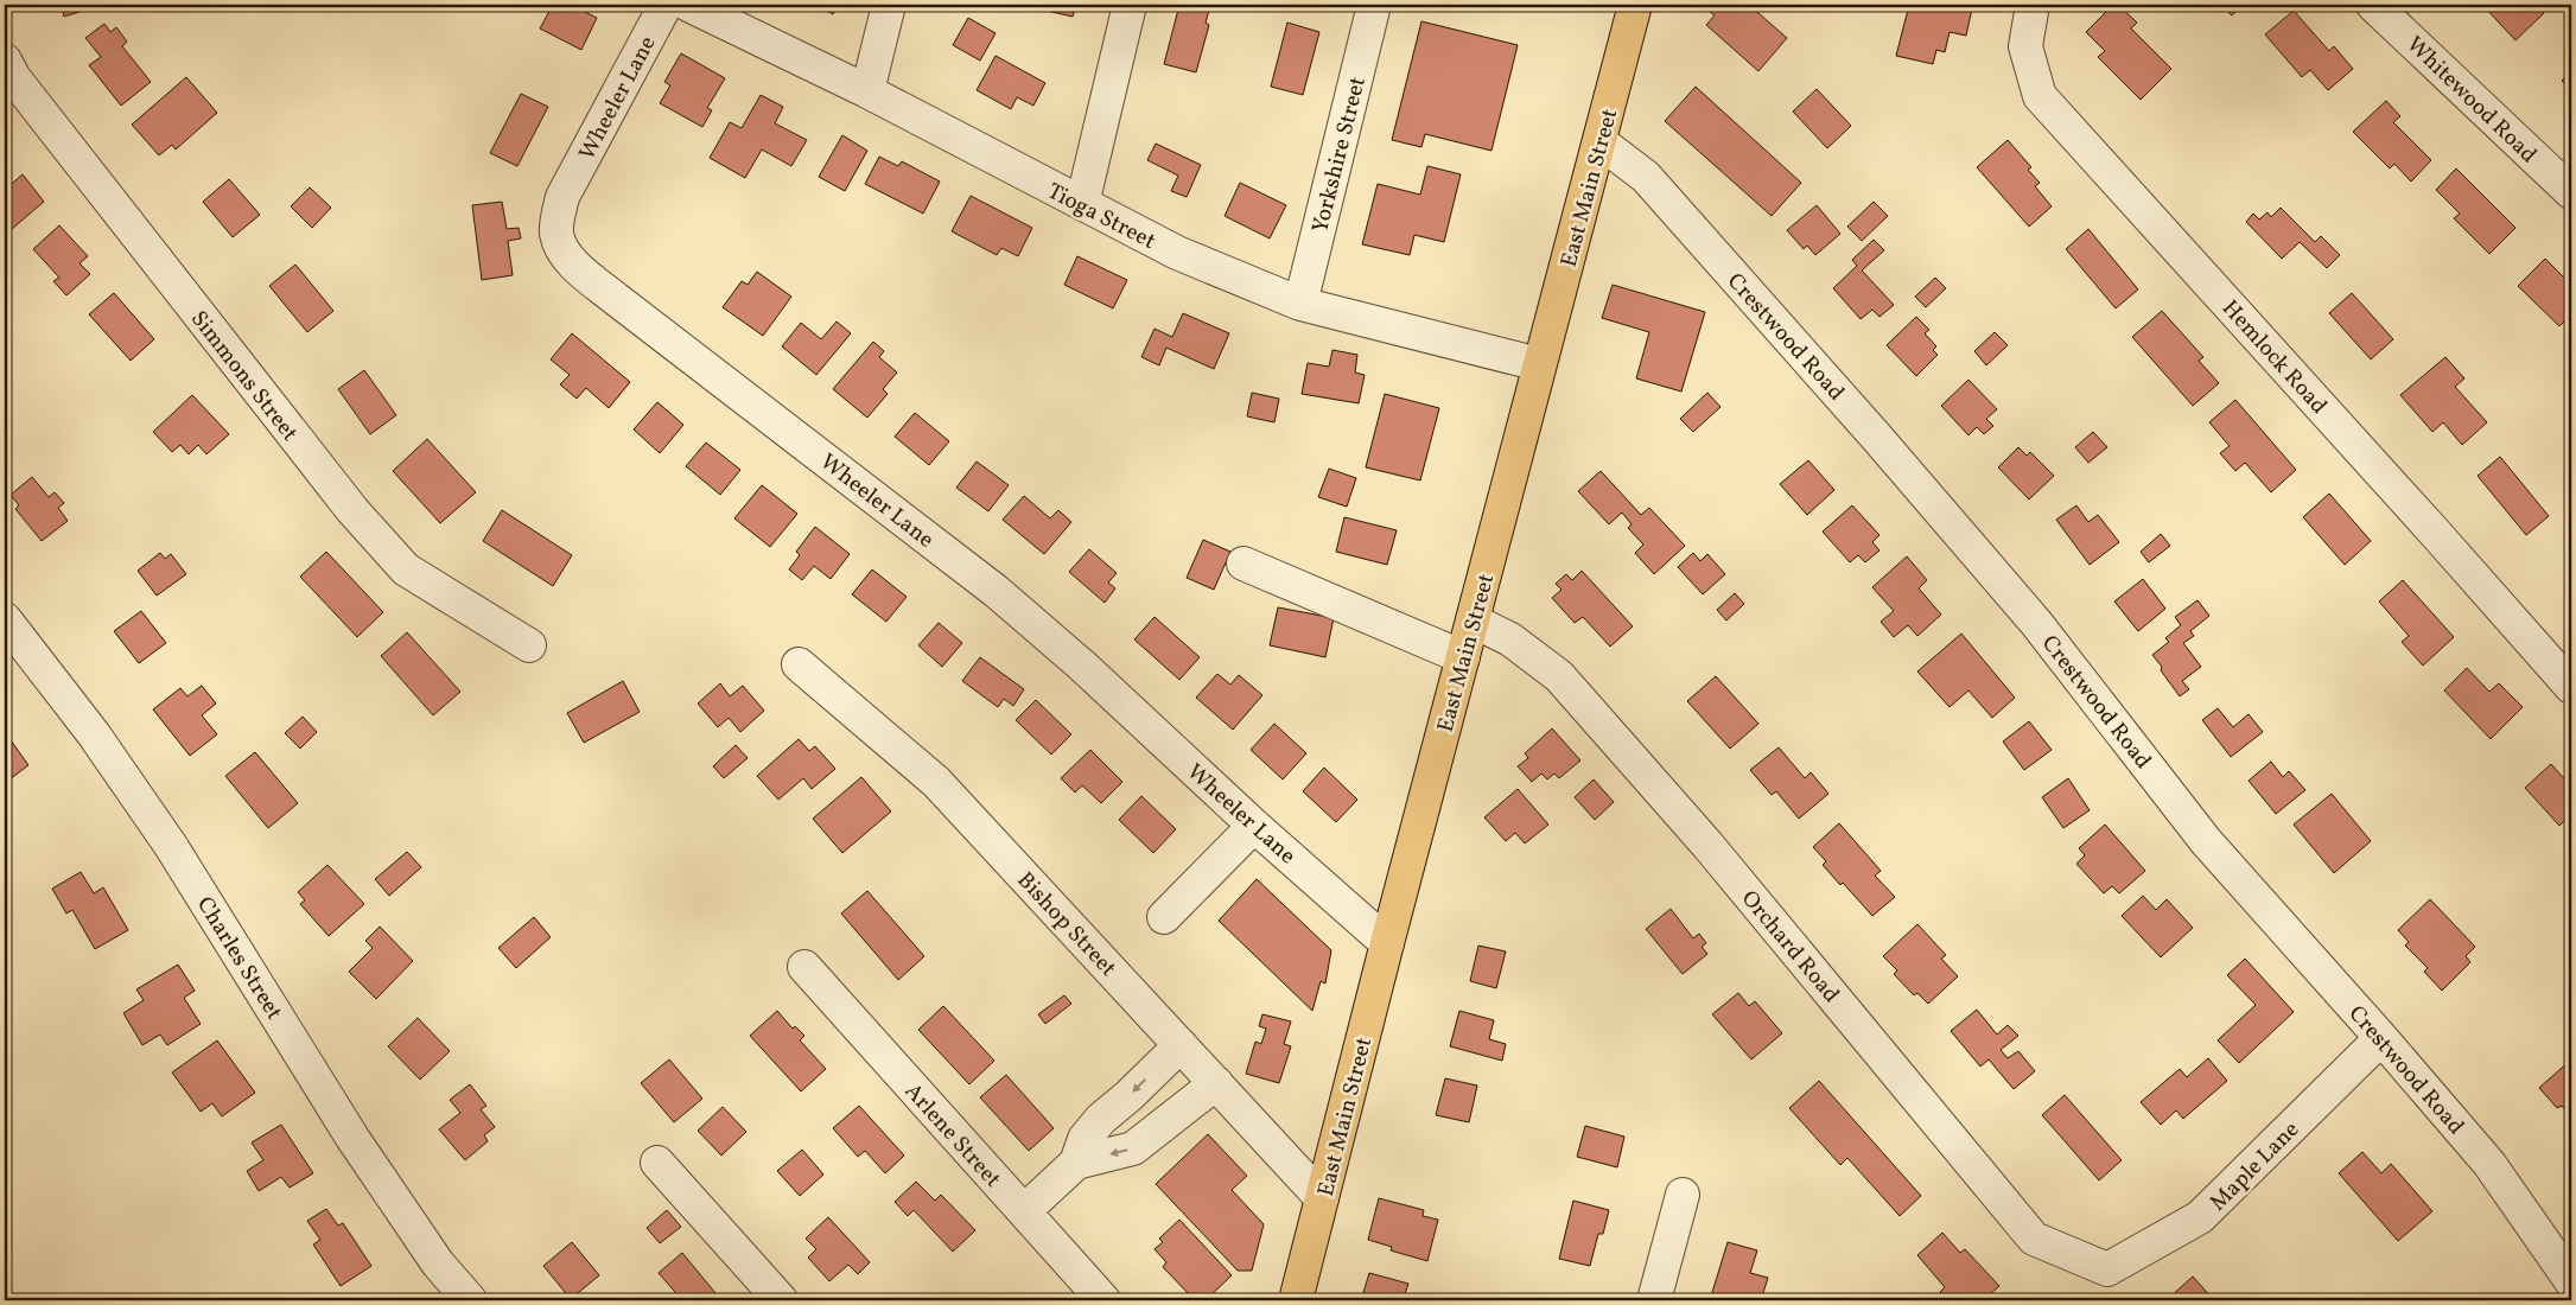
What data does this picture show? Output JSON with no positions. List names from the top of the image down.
{
  "streets": {
    "highway": ["East Main Street"],
    "street": [
      "Wheeler Lane",
      "Whitewood Road",
      "Yorkshire Street",
      "Tioga Street",
      "Crestwood Road",
      "Hemlock Road",
      "Simmons Street",
      "Bishop Street",
      "Orchard Road",
      "Charles Street",
      "Arlene Street",
      "Maple Lane"
    ]
  },
  "crossings": [
    ["Wheeler Lane", "East Main Street"],
    ["Yorkshire Street", "Tioga Street"],
    ["East Main Street", "Tioga Street"],
    ["East Main Street", "Crestwood Road"],
    ["East Main Street", "Bishop Street"],
    ["East Main Street", "Orchard Road"],
    ["Crestwood Road", "Maple Lane"],
    ["Orchard Road", "Maple Lane"]
  ]
}
